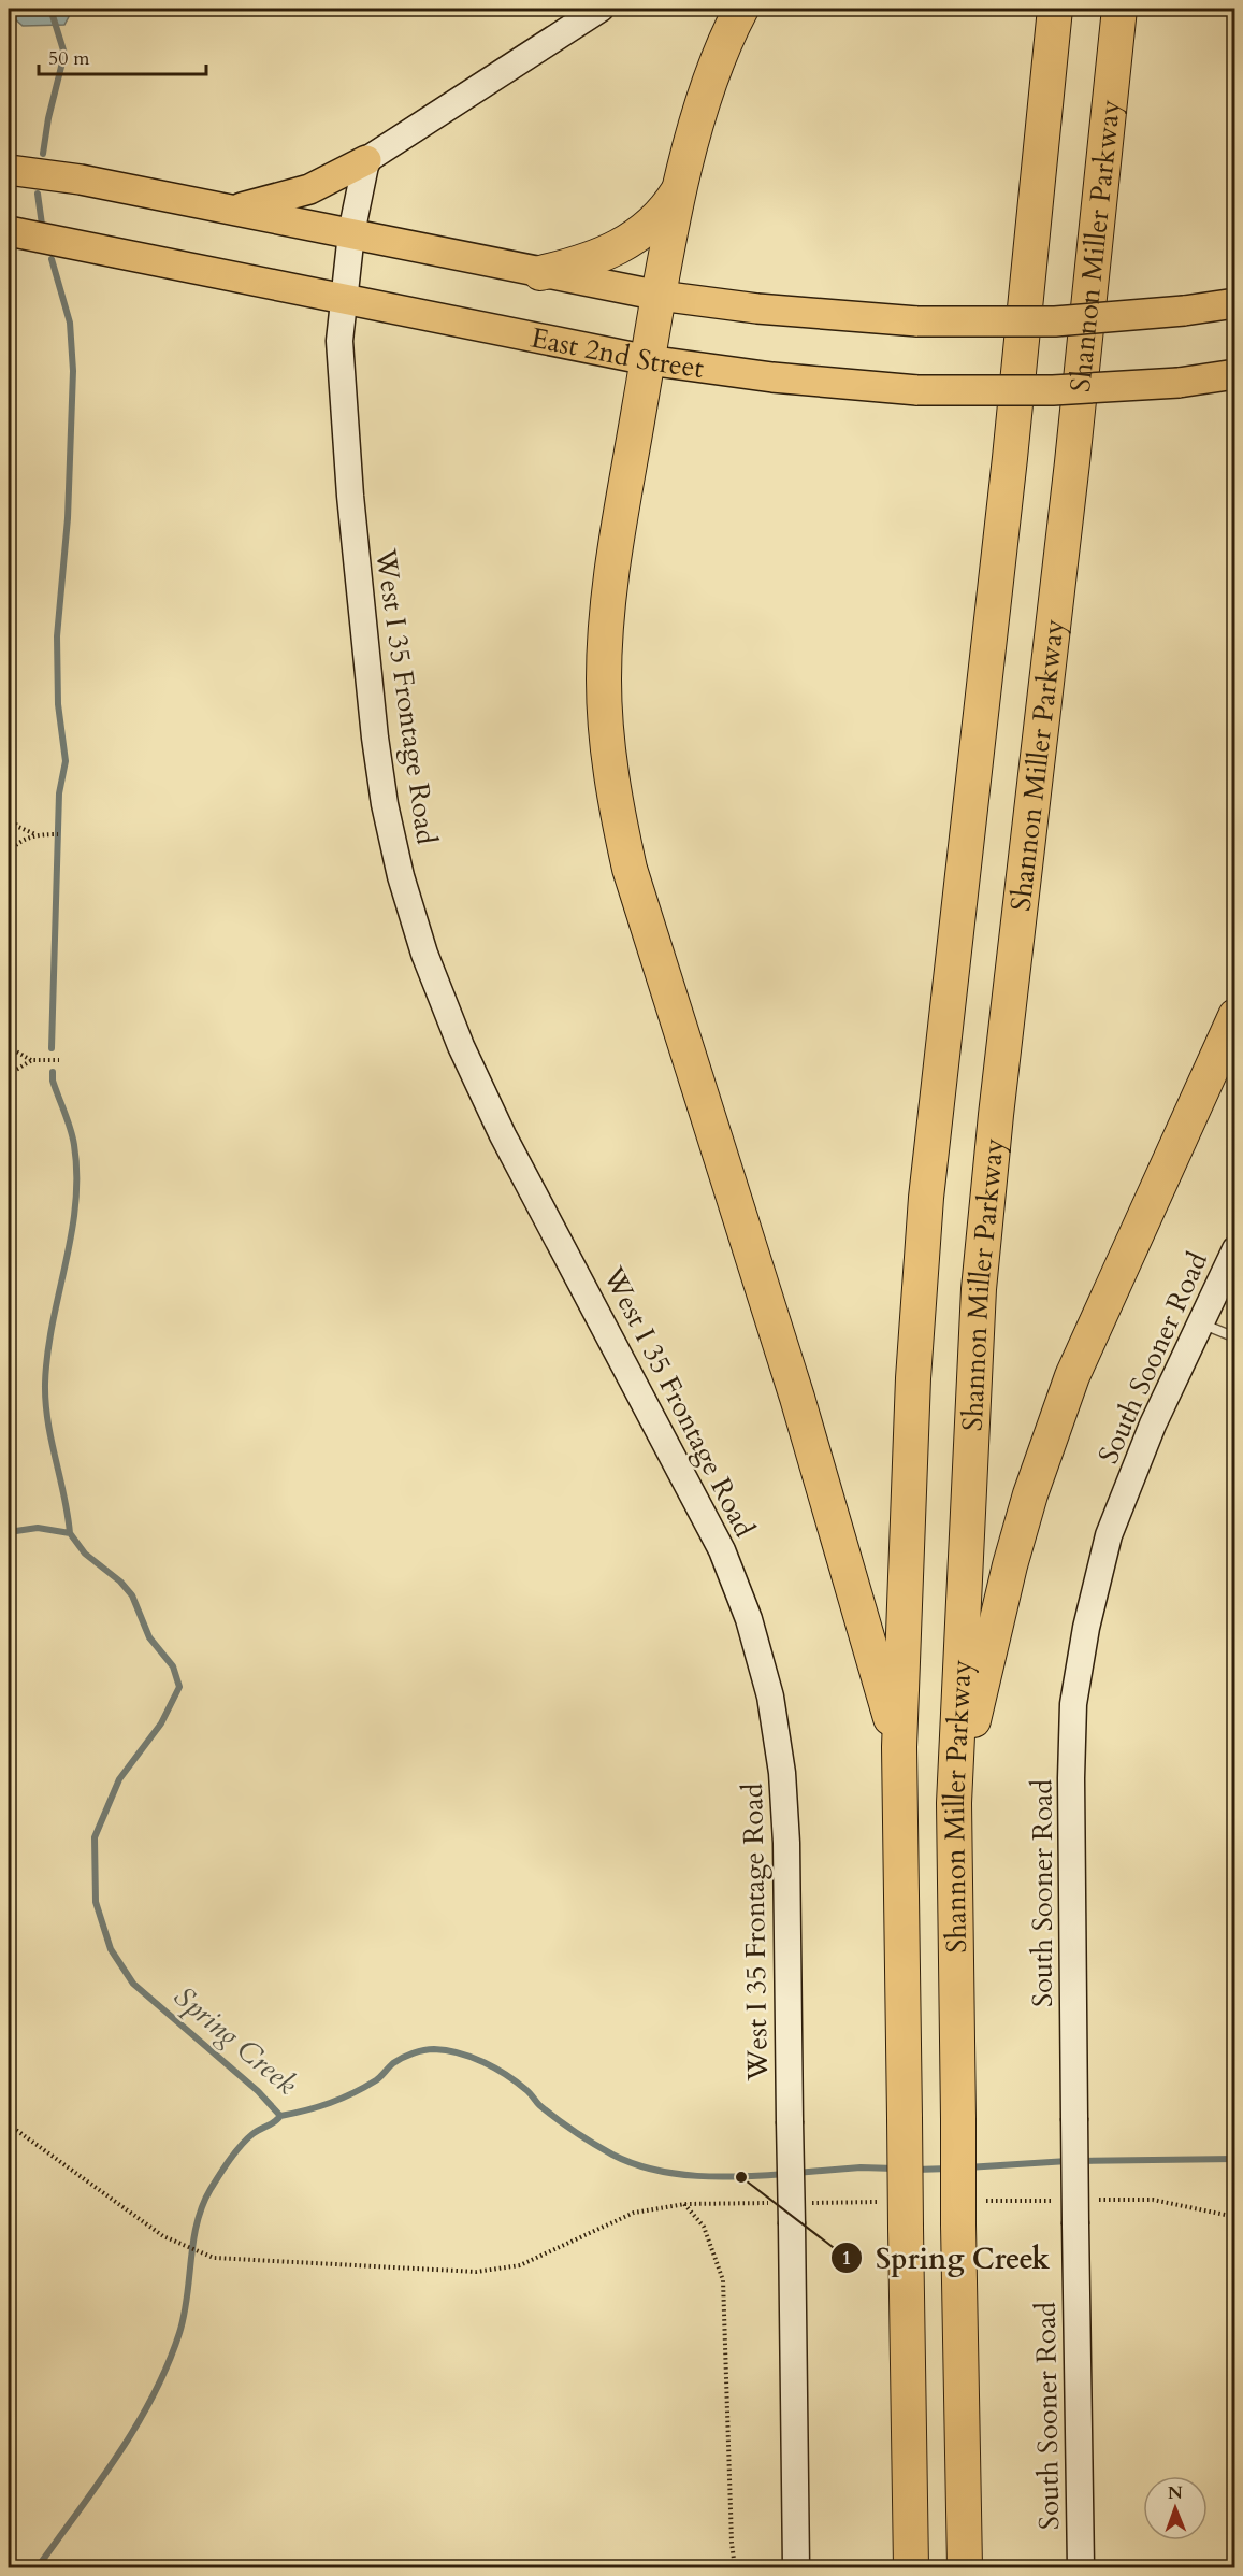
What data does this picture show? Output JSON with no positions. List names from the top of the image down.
{
  "streets": {
    "highway": ["Shannon Miller Parkway"],
    "main road": ["East 2nd Street"],
    "street": ["West I 35 Frontage Road", "South Sooner Road"]
  },
  "crossings": [
    ["East 2nd Street", "West I 35 Frontage Road"]
  ],
  "water": ["Spring Creek"],
  "places": ["Spring Creek"],
  "scale_bar": "50 m",
  "north": "top"
}
